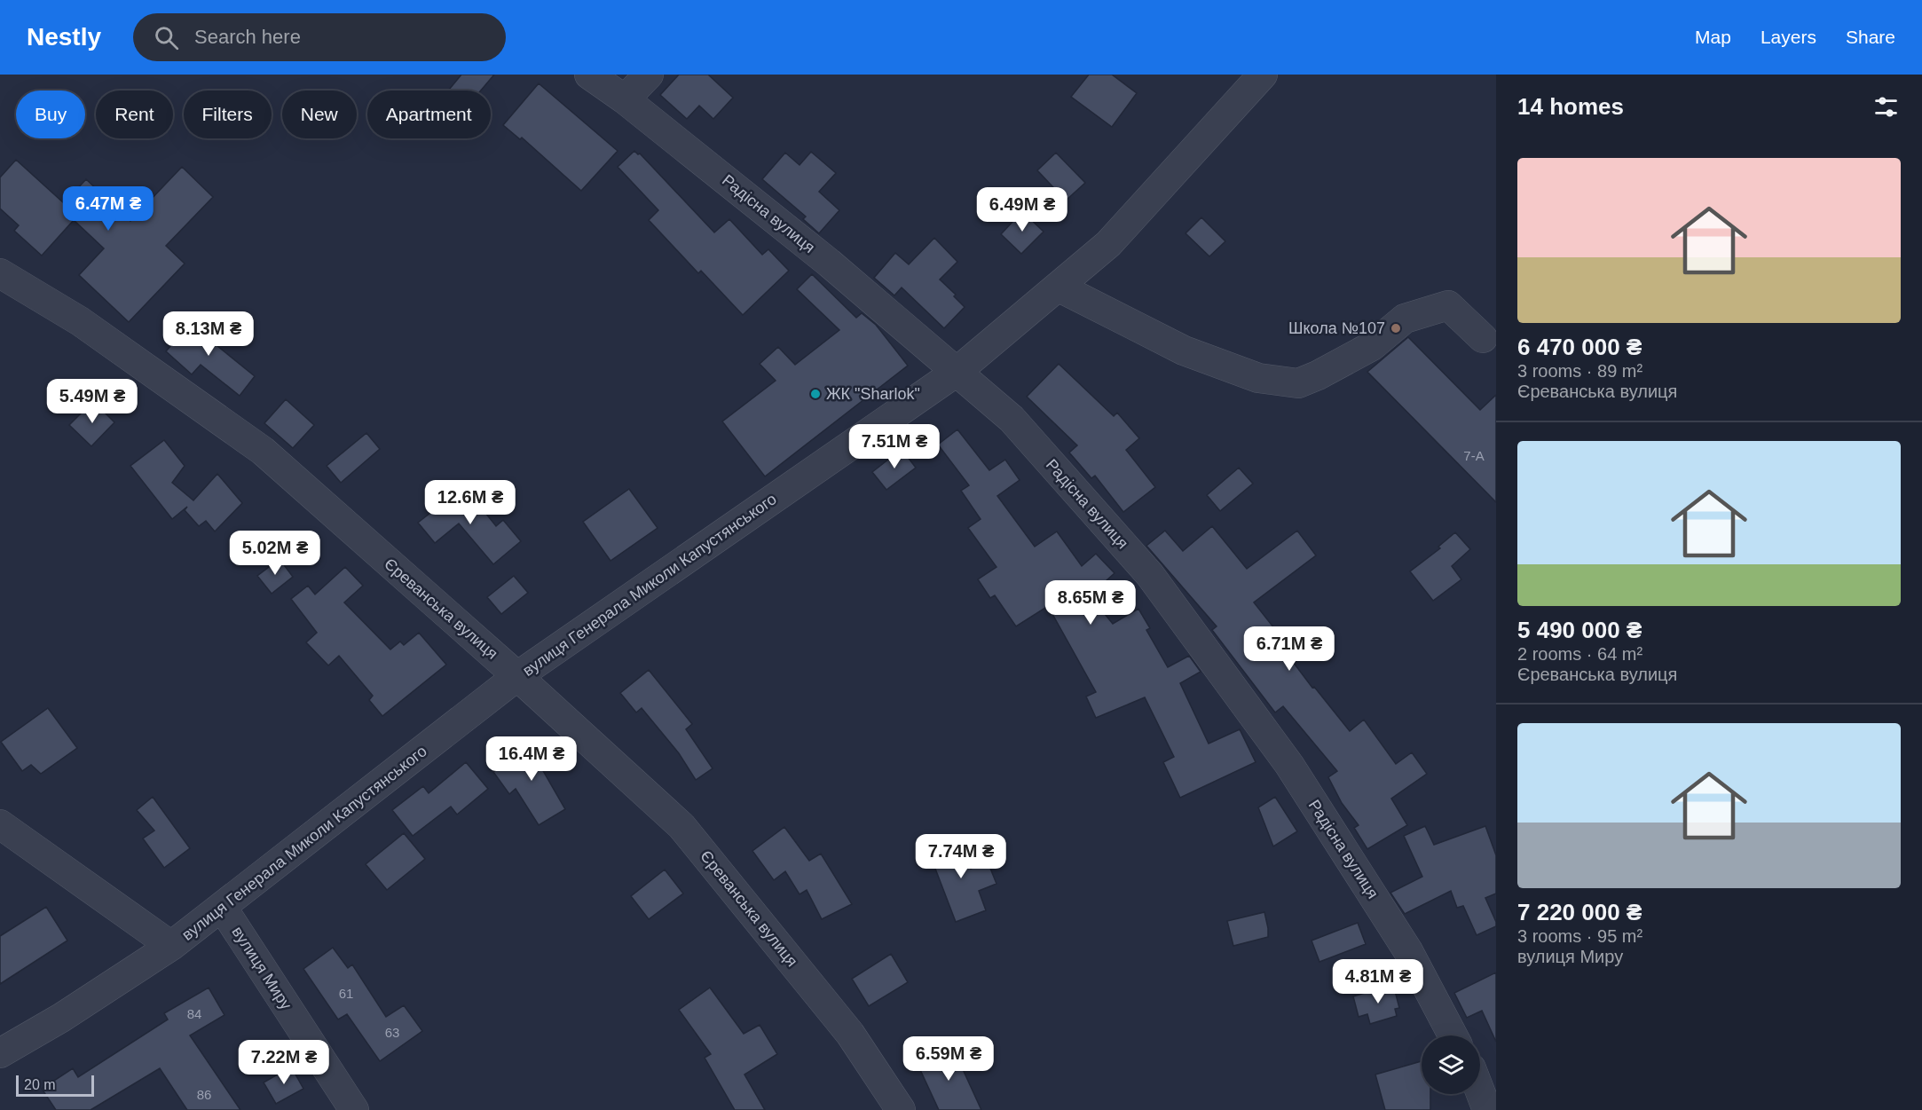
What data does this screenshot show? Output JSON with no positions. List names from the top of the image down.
{
  "streets": {
    "street": [
      "Радісна вулиця",
      "вулиця Генерала Миколи Капустянського",
      "Єреванська вулиця",
      "вулиця Миру"
    ]
  },
  "crossings": [
    ["Радісна вулиця", "вулиця Генерала Миколи Капустянського"],
    ["вулиця Генерала Миколи Капустянського", "Єреванська вулиця"],
    ["вулиця Генерала Миколи Капустянського", "вулиця Миру"]
  ],
  "places": ["Школа №107", "ЖК \"Sharlok\""],
  "house_numbers": [
    "7-А",
    "61",
    "84",
    "63",
    "86"
  ],
  "scale_bar": "20 m",
  "page": {
    "header": "Nestly",
    "search": "Search here",
    "nav": ["Map", "Layers", "Share"],
    "heading": "14 homes",
    "chip": [
      "Buy",
      "Rent",
      "Filters",
      "New",
      "Apartment"
    ],
    "list": [
      {
        "name": "6 470 000 ₴",
        "note": "3 rooms · 89 m² · Єреванська вулиця"
      },
      {
        "name": "5 490 000 ₴",
        "note": "2 rooms · 64 m² · Єреванська вулиця"
      },
      {
        "name": "7 220 000 ₴",
        "note": "3 rooms · 95 m² · вулиця Миру"
      }
    ],
    "price": [
      "6.47M ₴",
      "6.49M ₴",
      "8.13M ₴",
      "5.49M ₴",
      "7.51M ₴",
      "12.6M ₴",
      "5.02M ₴",
      "8.65M ₴",
      "6.71M ₴",
      "16.4M ₴",
      "7.74M ₴",
      "4.81M ₴",
      "6.59M ₴",
      "7.22M ₴"
    ],
    "scale": "20 m"
  }
}
